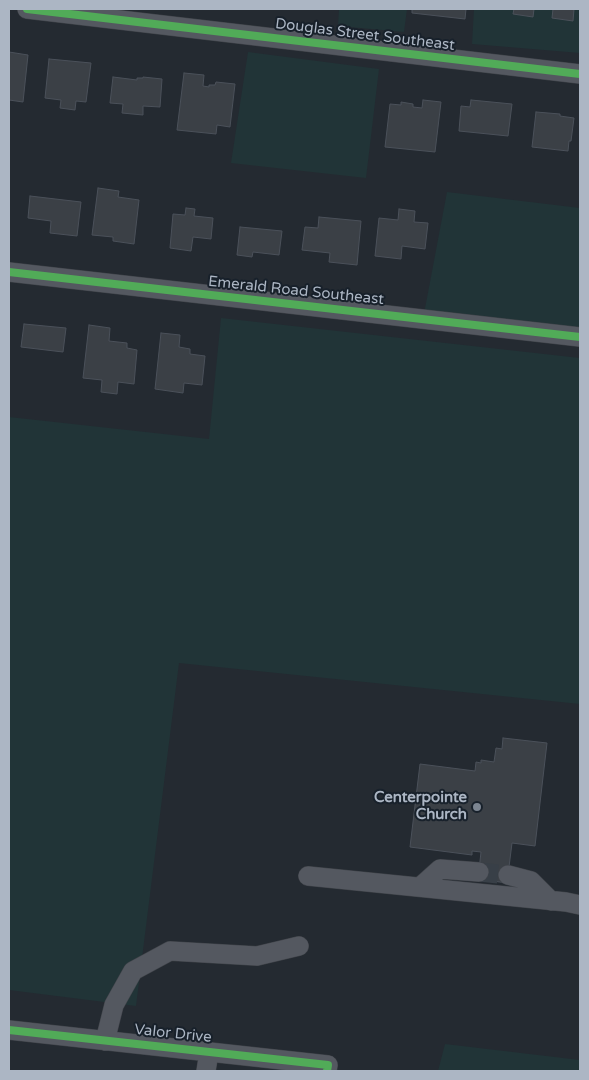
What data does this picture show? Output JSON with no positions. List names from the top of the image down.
{
  "streets": {
    "street": ["Douglas Street Southeast", "Emerald Road Southeast", "Valor Drive"]
  },
  "places": ["Centerpointe Church"]
}
